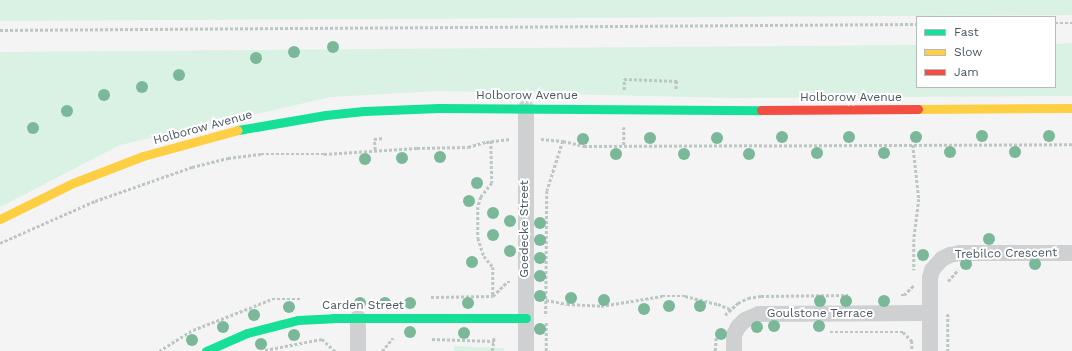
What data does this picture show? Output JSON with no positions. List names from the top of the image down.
{
  "streets": {
    "main road": ["Holborow Avenue", "Carden Street"],
    "street": ["Goedecke Street", "Trebilco Crescent", "Goulstone Terrace"]
  },
  "crossings": [
    ["Holborow Avenue", "Goedecke Street"],
    ["Goedecke Street", "Carden Street"],
    ["Trebilco Crescent", "Goulstone Terrace"]
  ],
  "legend": ["Fast", "Slow", "Jam"]
}
